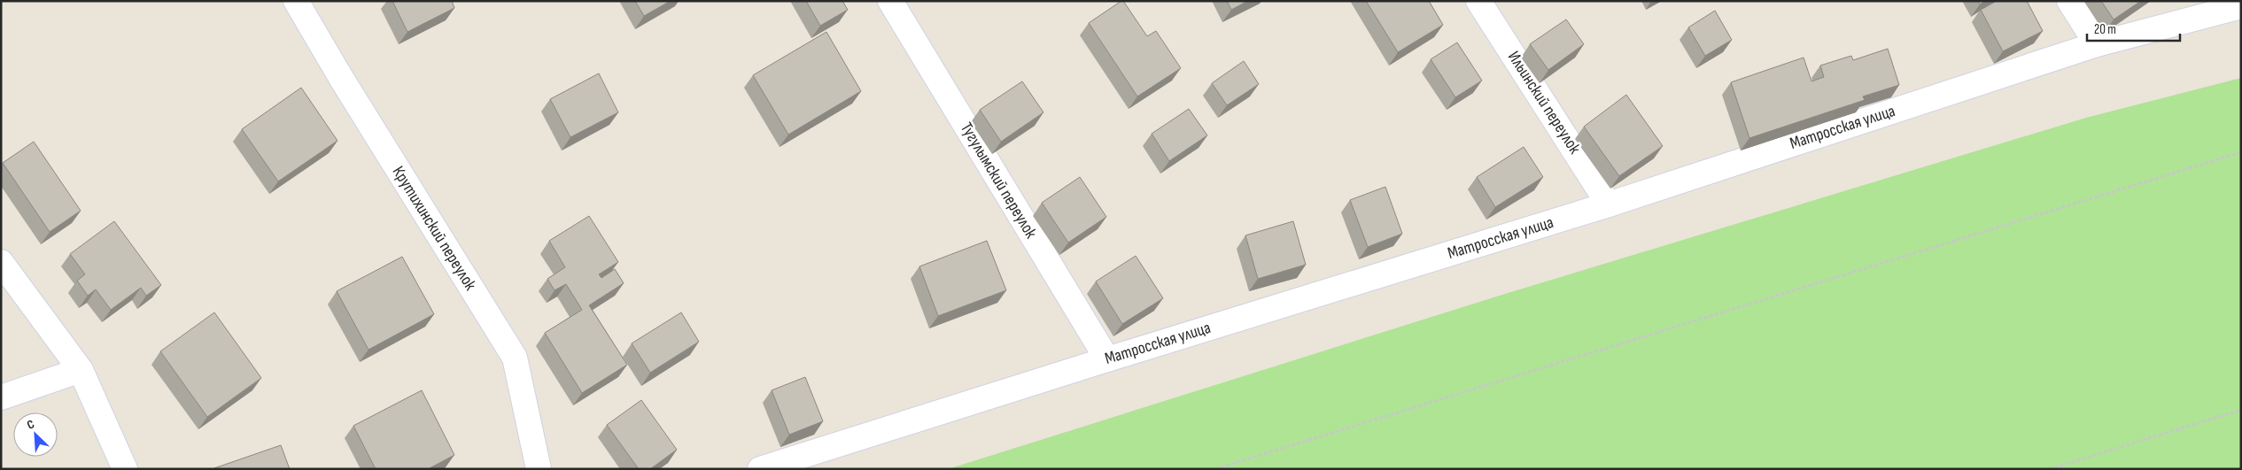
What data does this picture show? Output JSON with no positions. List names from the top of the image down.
{
  "streets": {
    "street": [
      "Ильинский переулок",
      "Матросская улица",
      "Тугулымский переулок",
      "Крутихинский переулок"
    ]
  },
  "crossings": [
    ["Ильинский переулок", "Матросская улица"],
    ["Матросская улица", "Тугулымский переулок"]
  ],
  "scale_bar": "20 m",
  "north": "top left"
}
